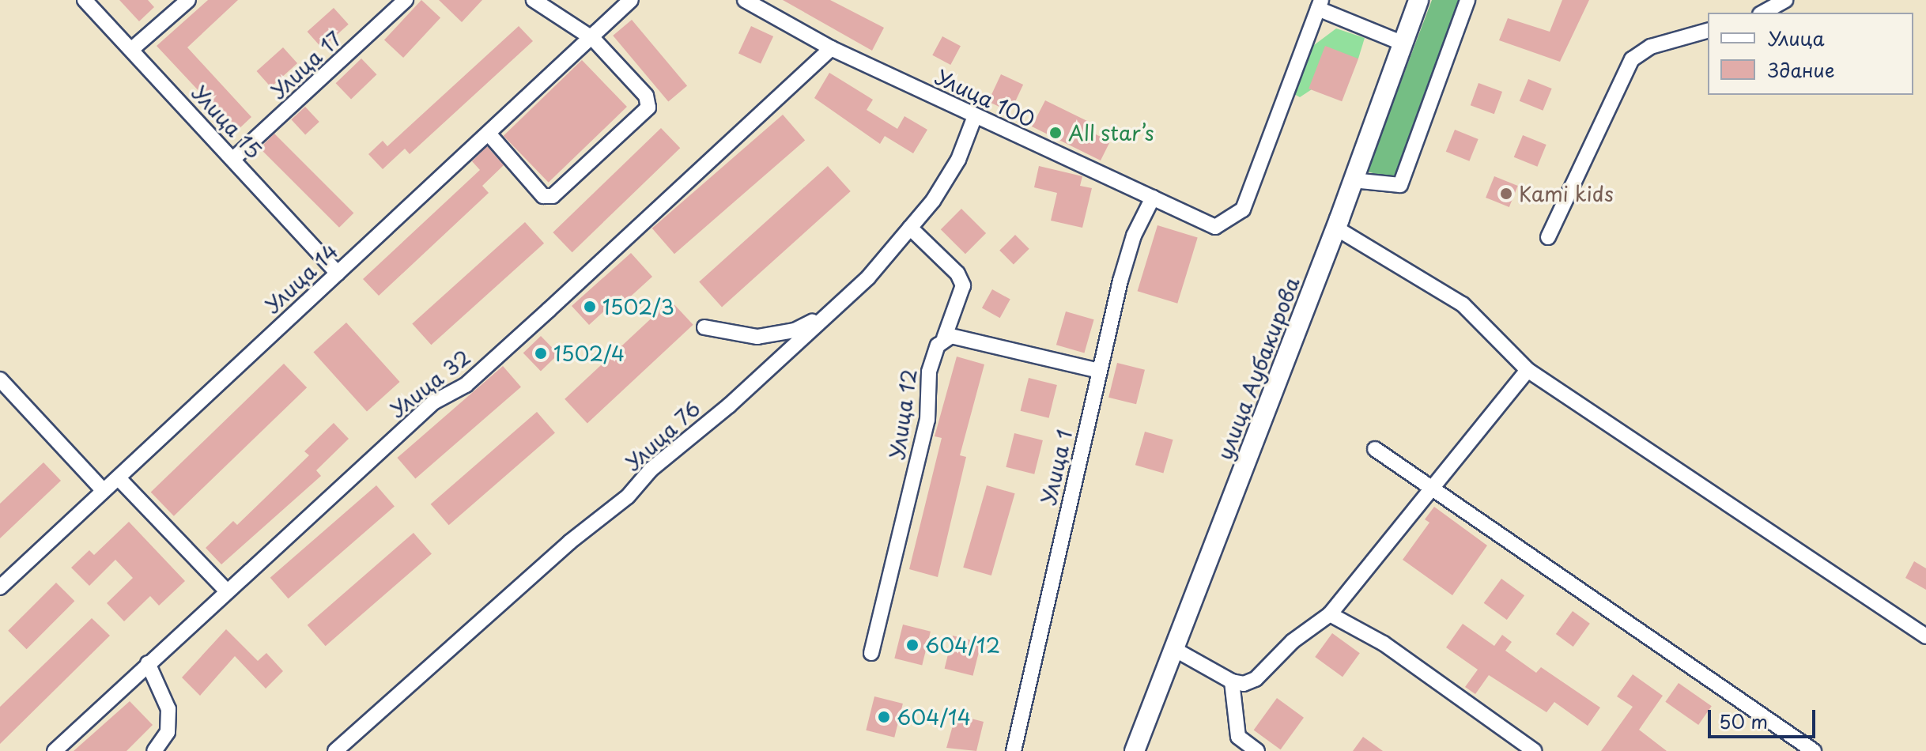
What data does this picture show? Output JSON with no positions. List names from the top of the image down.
{
  "streets": {
    "main road": ["улица Аубакирова"],
    "street": [
      "Улица 17",
      "Улица 100",
      "Улица 15",
      "Улица 14",
      "Улица 32",
      "Улица 12",
      "Улица 76",
      "Улица 1"
    ]
  },
  "crossings": [
    ["Улица 17", "Улица 15"],
    ["Улица 100", "Улица 32"],
    ["Улица 100", "Улица 76"],
    ["Улица 100", "Улица 1"],
    ["Улица 15", "Улица 14"],
    ["Улица 12", "Улица 76"]
  ],
  "places": [
    "All star’s",
    "Kami kids",
    "1502/3",
    "1502/4",
    "604/12",
    "604/14"
  ],
  "legend": ["Улица", "Здание"],
  "scale_bar": "50 m"
}
